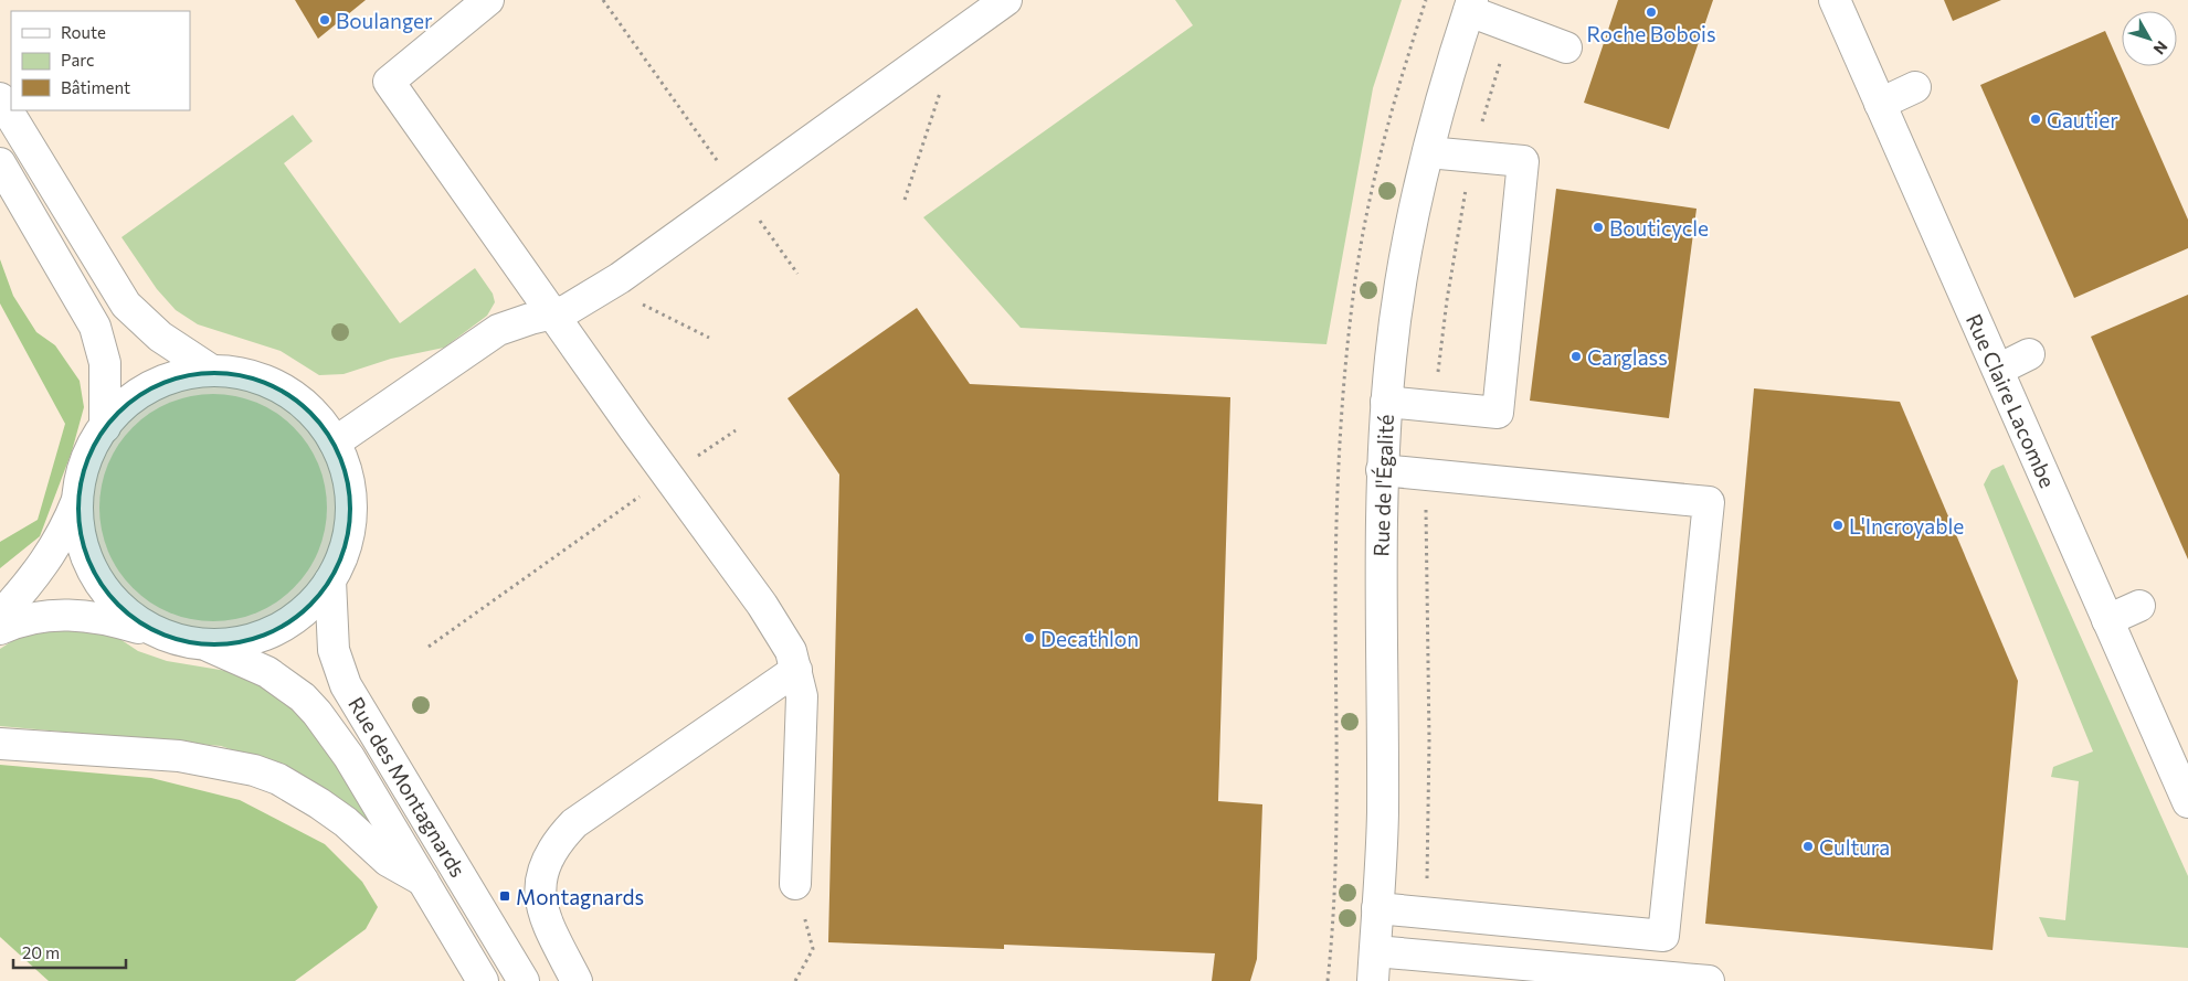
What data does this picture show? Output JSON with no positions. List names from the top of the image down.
{
  "streets": {
    "street": ["Rue Claire Lacombe", "Rue de l'Égalité", "Rue des Montagnards"]
  },
  "places": {
    "other": [
      "Roche Bobois",
      "Boulanger",
      "Gautier",
      "Bouticycle",
      "Carglass",
      "L'Incroyable",
      "Decathlon",
      "Cultura"
    ],
    "transit": ["Montagnards"]
  },
  "legend": ["Route", "Parc", "Bâtiment"],
  "scale_bar": "20 m",
  "north": "bottom right"
}
